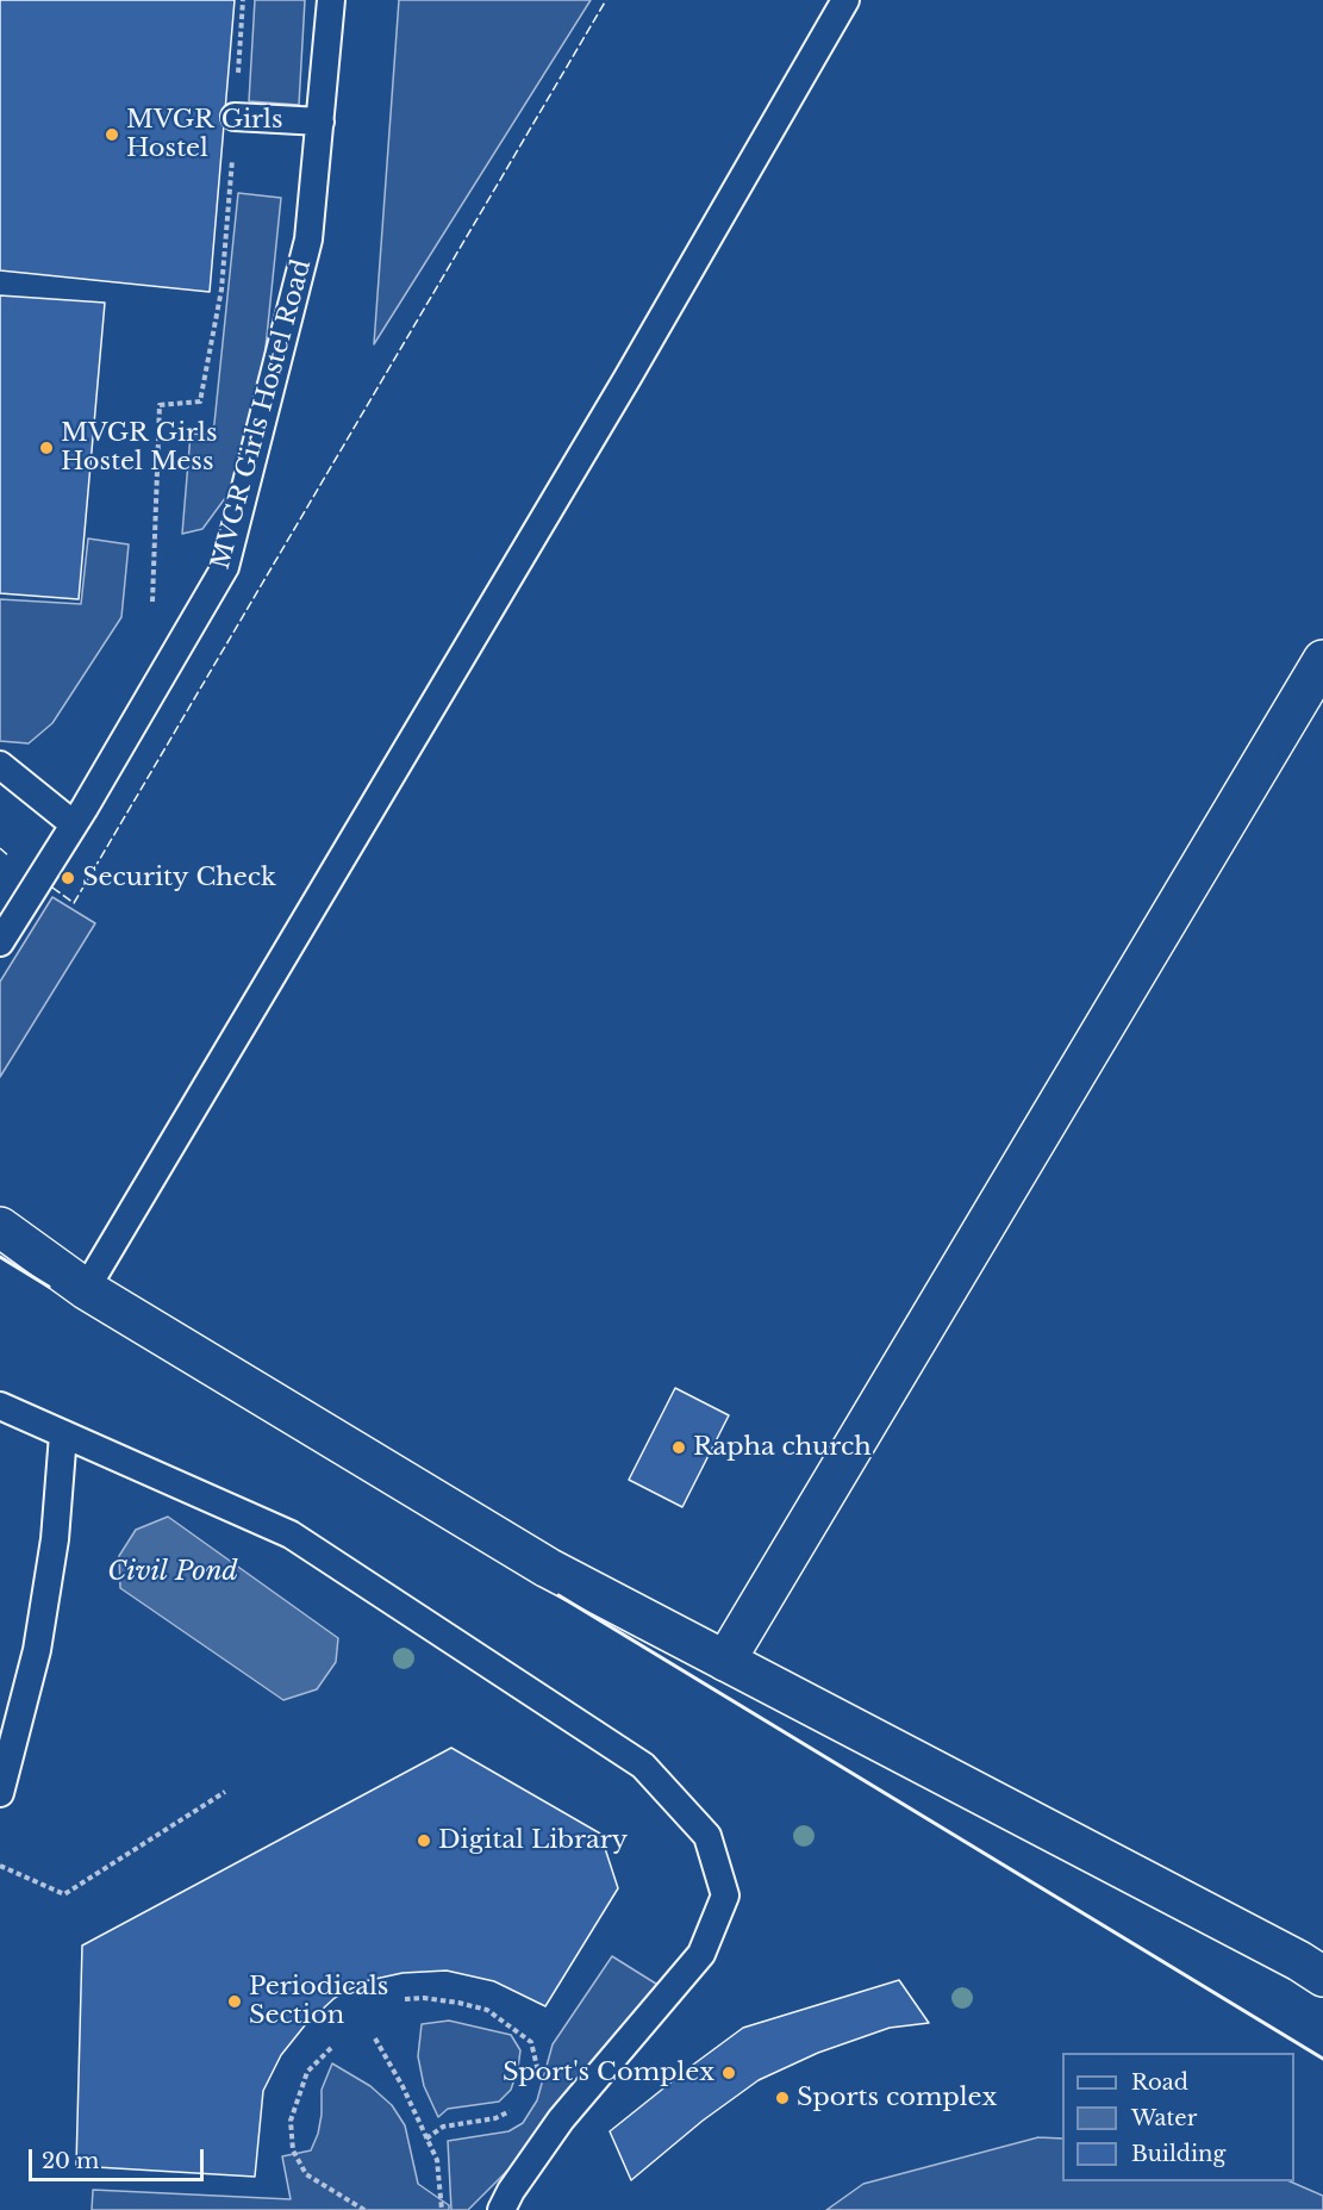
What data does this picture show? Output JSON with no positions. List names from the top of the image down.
{
  "streets": {
    "lane": ["MVGR Girls Hostel Road"]
  },
  "water": ["Civil Pond"],
  "places": [
    "MVGR Girls Hostel",
    "MVGR Girls Hostel Mess",
    "Security Check",
    "Rapha church",
    "Digital Library",
    "Periodicals Section",
    "Sport's Complex",
    "Sports complex"
  ],
  "legend": ["Road", "Water", "Building"],
  "scale_bar": "20 m"
}
